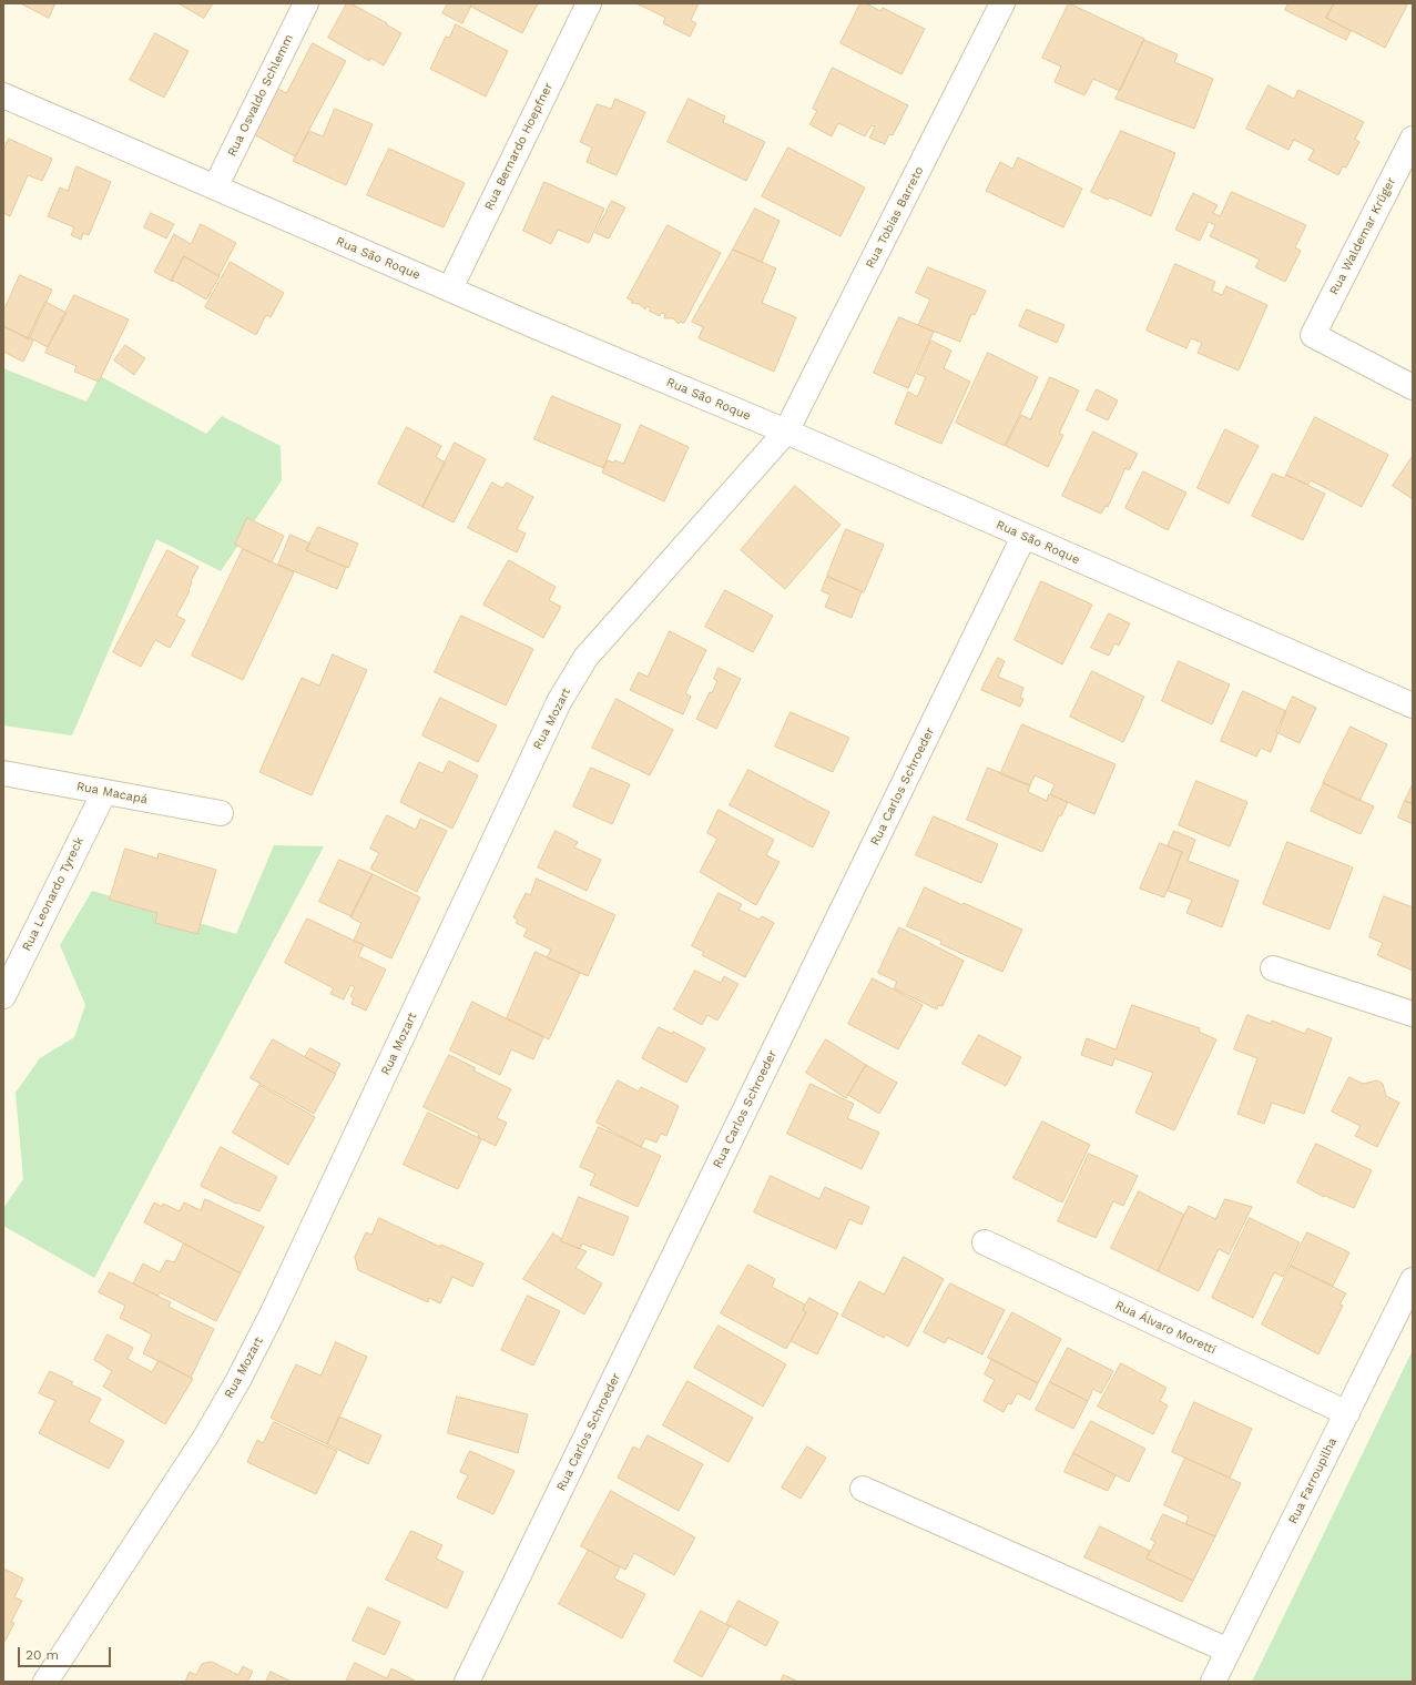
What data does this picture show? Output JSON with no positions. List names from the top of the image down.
{
  "streets": {
    "street": [
      "Rua Osvaldo Schlemm",
      "Rua Bernardo Hoepfner",
      "Rua Tobias Barreto",
      "Rua Waldemar Krüger",
      "Rua São Roque",
      "Rua Mozart",
      "Rua Carlos Schroeder",
      "Rua Macapá",
      "Rua Leonardo Tyreck",
      "Rua Álvaro Moretti",
      "Rua Farroupilha"
    ]
  },
  "crossings": [
    ["Rua Osvaldo Schlemm", "Rua São Roque"],
    ["Rua Bernardo Hoepfner", "Rua São Roque"],
    ["Rua Tobias Barreto", "Rua São Roque"],
    ["Rua Tobias Barreto", "Rua Mozart"],
    ["Rua São Roque", "Rua Mozart"],
    ["Rua São Roque", "Rua Carlos Schroeder"],
    ["Rua Macapá", "Rua Leonardo Tyreck"],
    ["Rua Álvaro Moretti", "Rua Farroupilha"]
  ],
  "scale_bar": "20 m"
}
